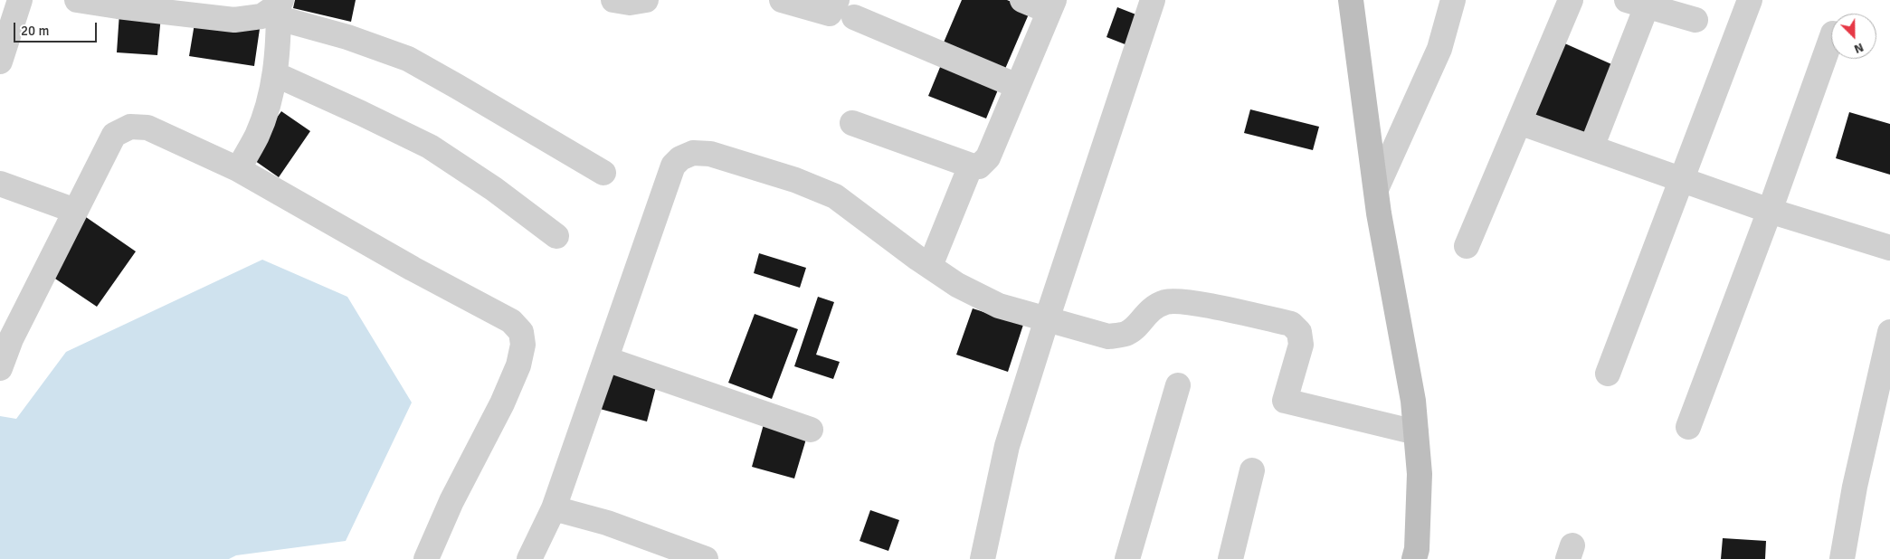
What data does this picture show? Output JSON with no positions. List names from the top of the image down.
{
  "scale_bar": "20 m",
  "north": "bottom right"
}
